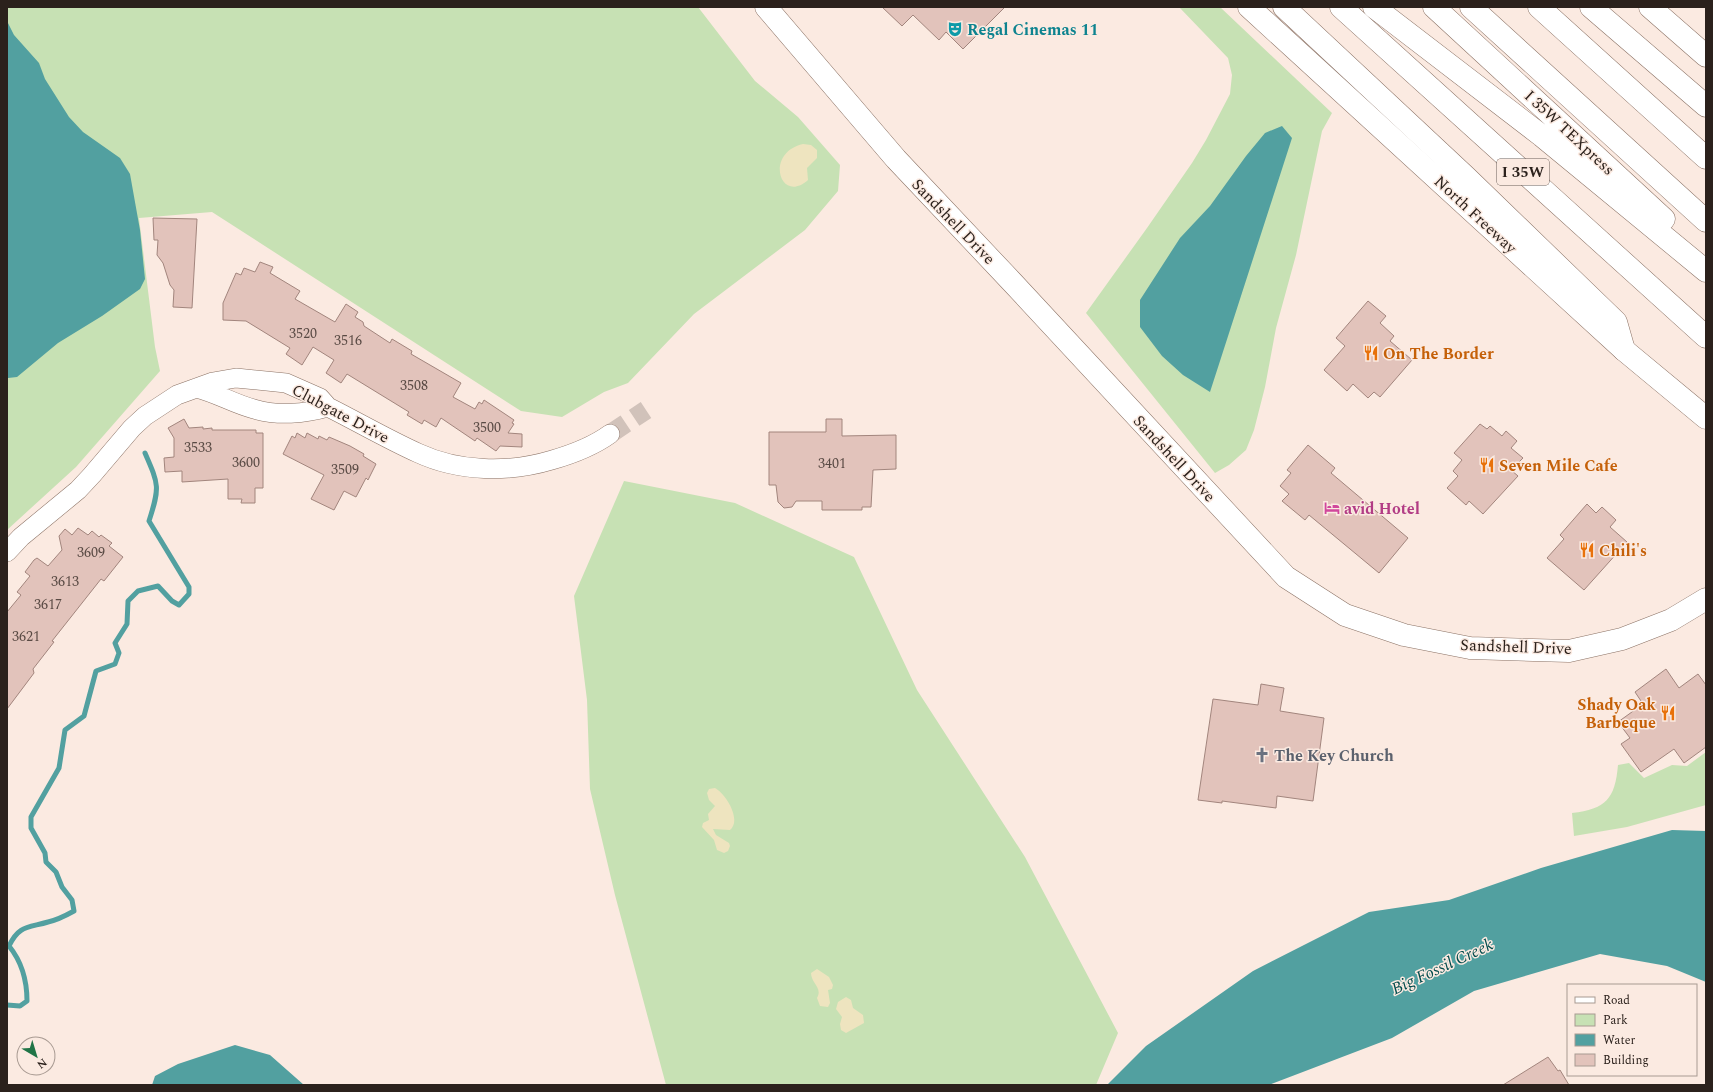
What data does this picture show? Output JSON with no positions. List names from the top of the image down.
{
  "streets": {
    "main road": [
      "I 35W TEXpress",
      "I 35W",
      "North Freeway",
      "Sandshell Drive"
    ],
    "street": ["Clubgate Drive"]
  },
  "water": ["Big Fossil Creek"],
  "places": {
    "theatre": ["Regal Cinemas 11"],
    "restaurant": [
      "On The Border",
      "Seven Mile Cafe",
      "Chili's",
      "Shady Oak Barbeque"
    ],
    "hotel": ["avid Hotel"],
    "church": ["The Key Church"]
  },
  "house_numbers": [
    "3520",
    "3516",
    "3508",
    "3500",
    "3533",
    "3600",
    "3401",
    "3509",
    "3609",
    "3613",
    "3617",
    "3621"
  ],
  "legend": [
    "Road",
    "Park",
    "Water",
    "Building"
  ],
  "north": "bottom right"
}
